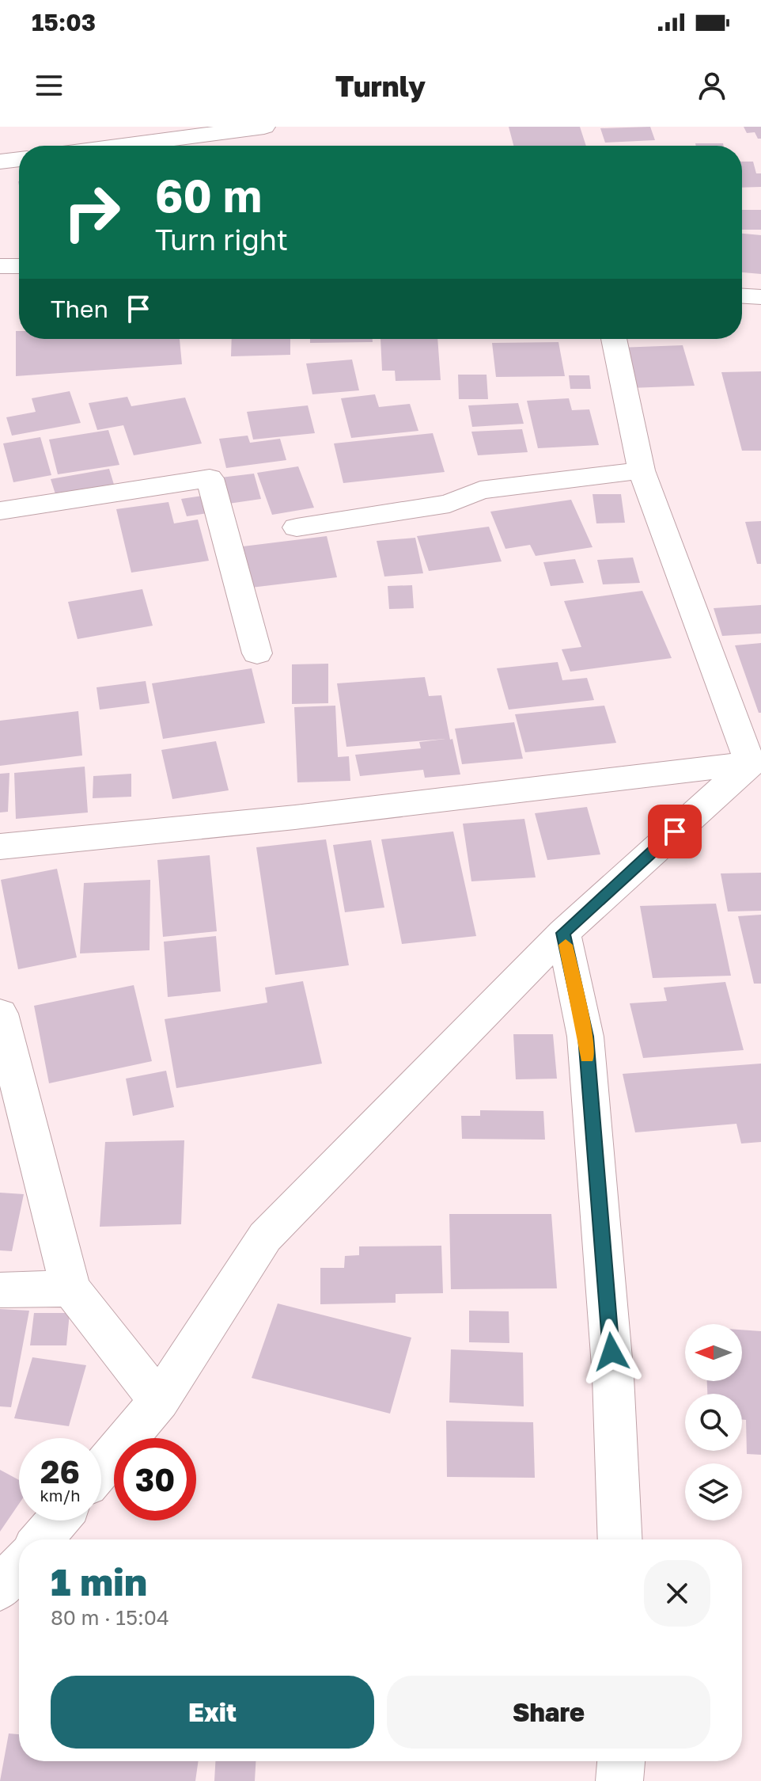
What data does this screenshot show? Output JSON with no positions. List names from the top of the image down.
{
  "north": "left",
  "page": {
    "status": "15:03",
    "header": "Turnly",
    "turn": ["60 m", "Turn right"],
    "then": "Then",
    "speed": "26 km/h",
    "limit": "30",
    "heading": ["1 min", "80 m · 15:04"],
    "buttons": ["Exit", "Share"]
  }
}
